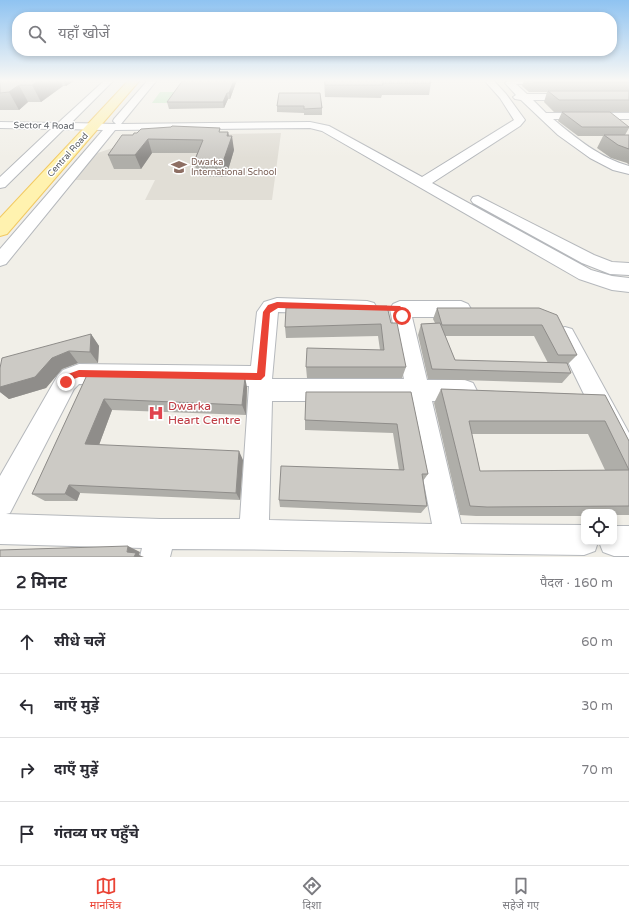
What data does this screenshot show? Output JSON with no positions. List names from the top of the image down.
{
  "streets": {
    "main road": ["Central Road"],
    "street": ["Sector 4 Road"]
  },
  "crossings": [
    ["Sector 4 Road", "Central Road"]
  ],
  "places": {
    "school or university": ["Dwarka International School"],
    "hospital": ["Dwarka Heart Centre"]
  },
  "page": {
    "search": "यहाँ खोजें",
    "heading": ["2 मिनट", "पैदल · 160 m"],
    "list": [
      ["सीधे चलें", "60 m"],
      ["बाएँ मुड़ें", "30 m"],
      ["दाएँ मुड़ें", "70 m"],
      "गंतव्य पर पहुँचे"
    ],
    "nav": ["मानचित्र", "दिशा", "सहेजे गए"]
  }
}
